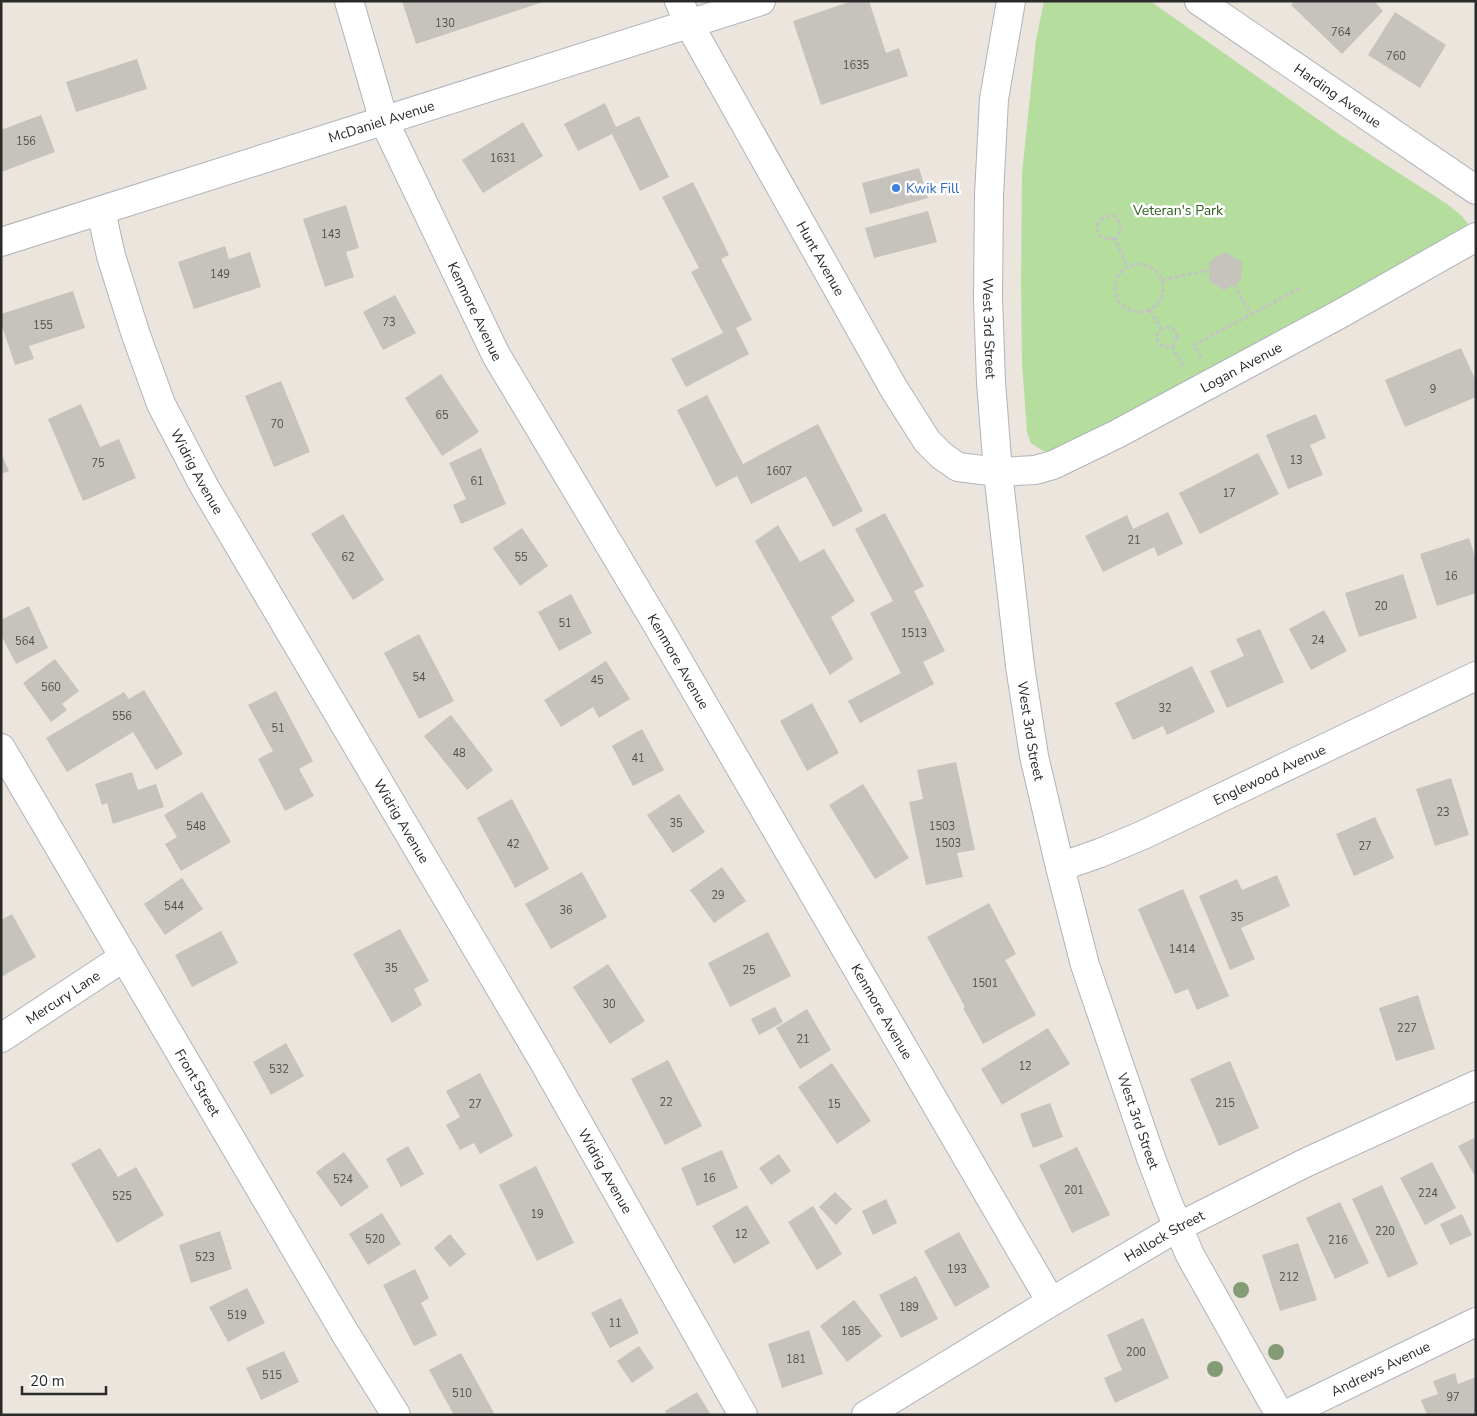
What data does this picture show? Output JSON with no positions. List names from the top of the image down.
{
  "streets": {
    "street": [
      "Harding Avenue",
      "McDaniel Avenue",
      "Hunt Avenue",
      "Kenmore Avenue",
      "West 3rd Street",
      "Logan Avenue",
      "Widrig Avenue",
      "Englewood Avenue",
      "Mercury Lane",
      "Front Street",
      "Hallock Street",
      "Andrews Avenue"
    ]
  },
  "crossings": [
    ["McDaniel Avenue", "Hunt Avenue"],
    ["McDaniel Avenue", "Kenmore Avenue"],
    ["McDaniel Avenue", "Widrig Avenue"],
    ["Hunt Avenue", "West 3rd Street"],
    ["Hunt Avenue", "Logan Avenue"],
    ["Kenmore Avenue", "Hallock Street"],
    ["West 3rd Street", "Logan Avenue"],
    ["West 3rd Street", "Englewood Avenue"],
    ["West 3rd Street", "Hallock Street"],
    ["Mercury Lane", "Front Street"]
  ],
  "parks": ["Veteran's Park"],
  "places": ["Kwik Fill"],
  "house_numbers": [
    "130",
    "764",
    "760",
    "1635",
    "156",
    "1631",
    "143",
    "149",
    "73",
    "155",
    "9",
    "65",
    "70",
    "13",
    "75",
    "1607",
    "61",
    "17",
    "21",
    "62",
    "55",
    "16",
    "20",
    "51",
    "1513",
    "24",
    "564",
    "54",
    "45",
    "560",
    "32",
    "556",
    "51",
    "48",
    "41",
    "23",
    "35",
    "548",
    "1503",
    "1503",
    "42",
    "27",
    "29",
    "544",
    "36",
    "35",
    "1414",
    "35",
    "25",
    "1501",
    "30",
    "227",
    "21",
    "12",
    "532",
    "22",
    "215",
    "27",
    "15",
    "16",
    "524",
    "201",
    "224",
    "525",
    "19",
    "220",
    "12",
    "520",
    "216",
    "523",
    "193",
    "212",
    "189",
    "519",
    "11",
    "185",
    "200",
    "181",
    "515",
    "510",
    "97"
  ],
  "scale_bar": "20 m"
}
